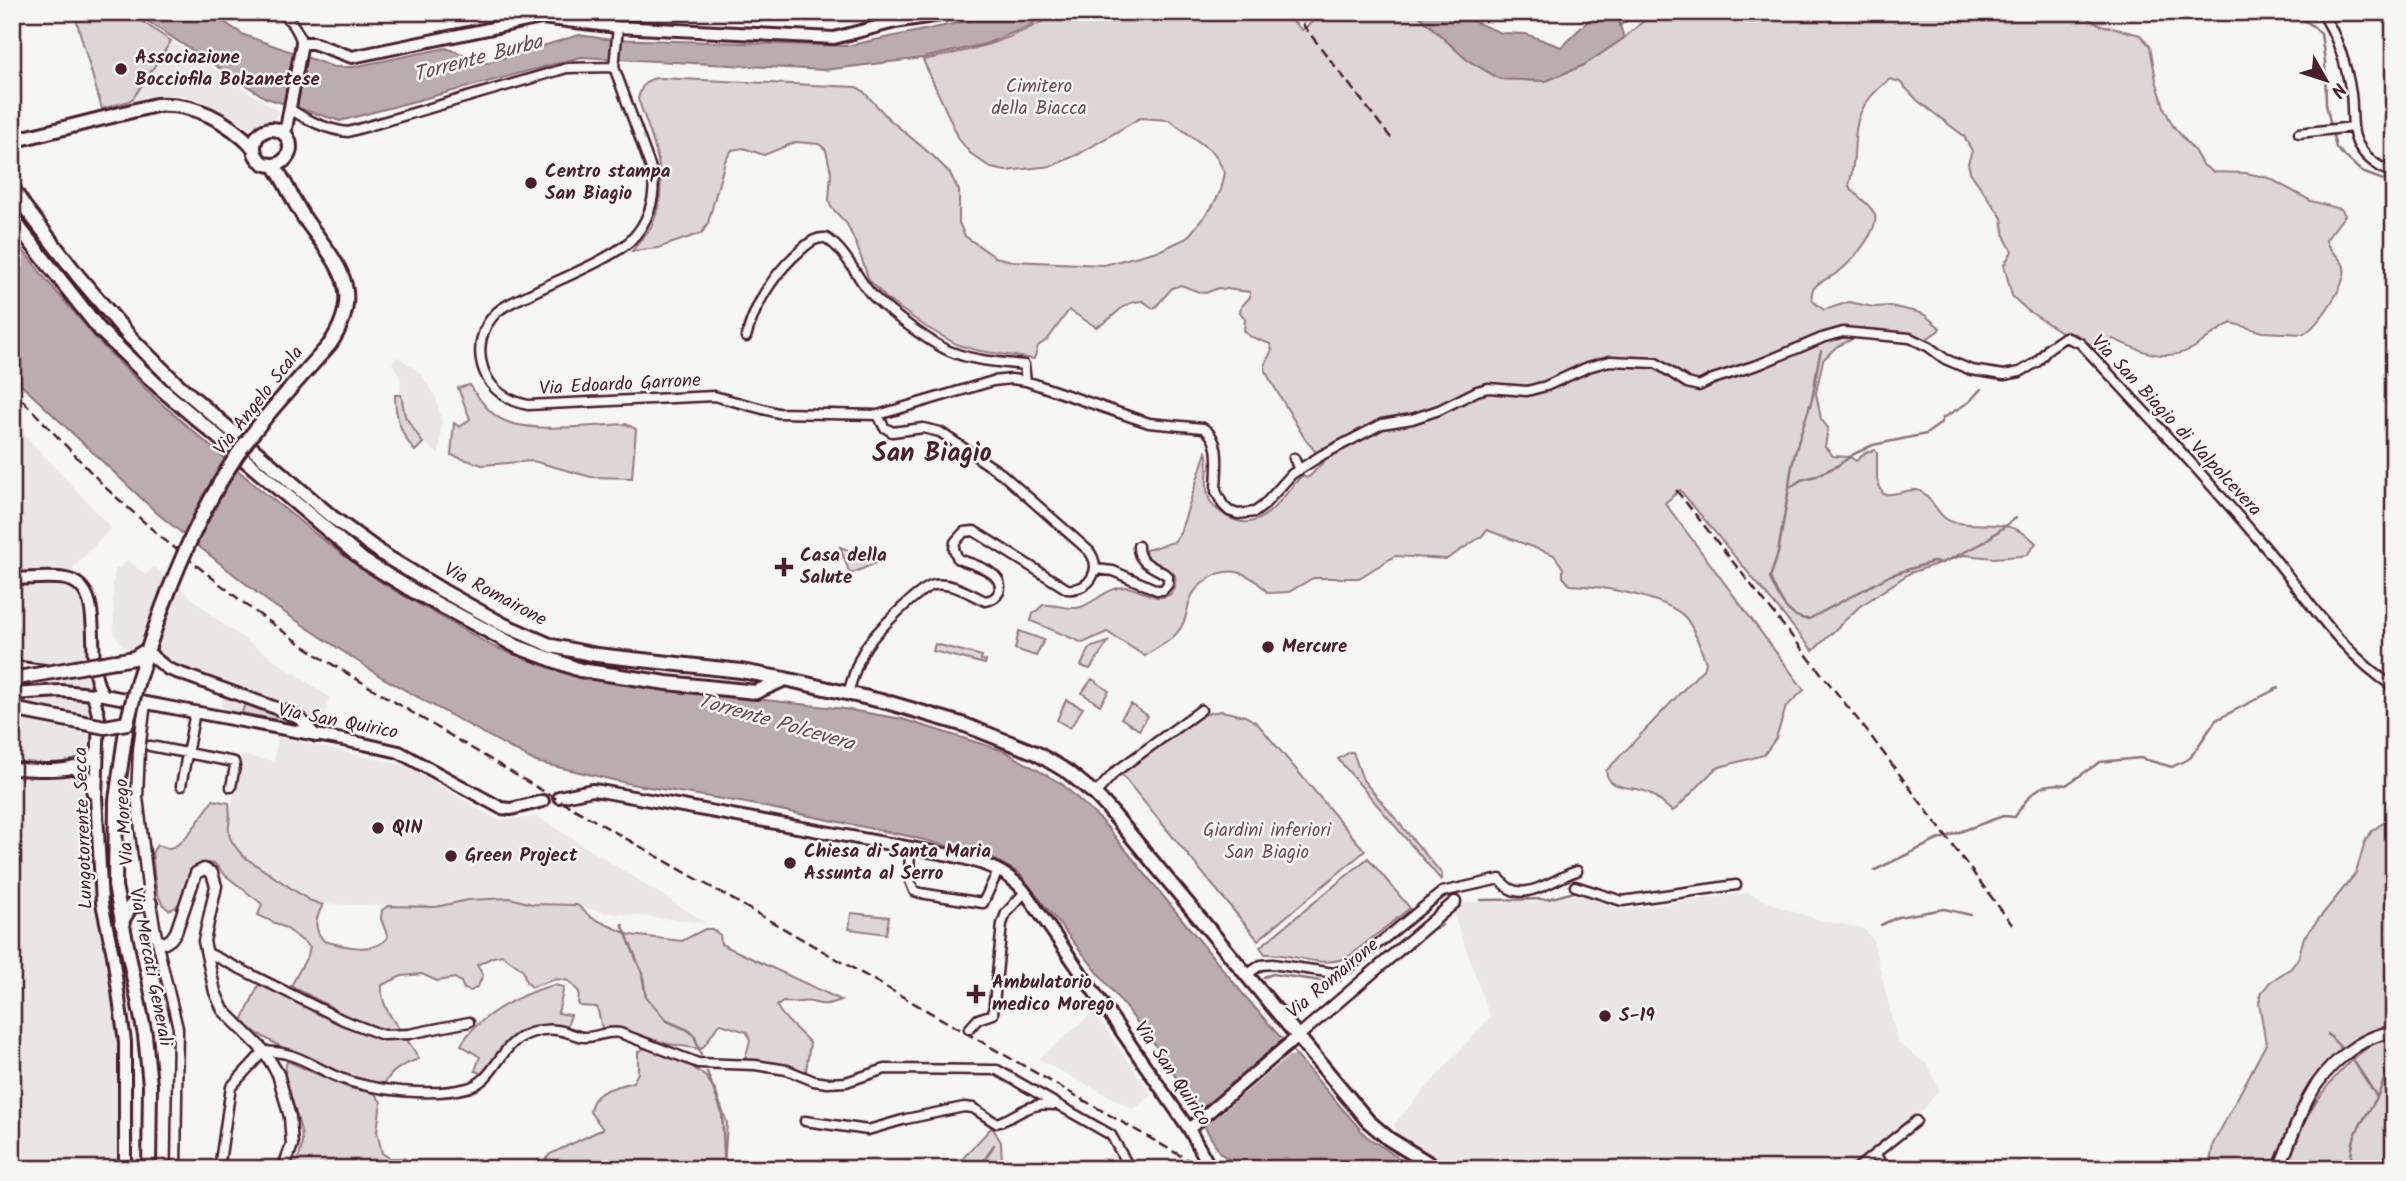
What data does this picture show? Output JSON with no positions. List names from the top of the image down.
{
  "streets": {
    "main road": [
      "Via Angelo Scala",
      "Via Romairone",
      "Via San Quirico",
      "Lungotorrente Secca",
      "Via Mercati Generali"
    ],
    "street": ["Via Edoardo Garrone", "Via San Biagio di Valpolcevera", "Via Morego"]
  },
  "crossings": [
    ["Via Edoardo Garrone", "Via San Biagio di Valpolcevera"],
    ["Via Angelo Scala", "Via Mercati Generali"],
    ["Via San Quirico", "Via Morego"],
    ["Via San Quirico", "Lungotorrente Secca"]
  ],
  "districts": ["San Biagio"],
  "water": ["Torrente Burba", "Torrente Polcevera"],
  "parks": ["Cimitero della Biacca", "Giardini inferiori San Biagio"],
  "places": {
    "other": [
      "Associazione Bocciofila Bolzanetese",
      "Centro stampa San Biagio",
      "Mercure",
      "QIN",
      "Green Project",
      "Chiesa di Santa Maria Assunta al Serro",
      "S-19"
    ],
    "health": ["Casa della Salute", "Ambulatorio medico Morego"]
  },
  "north": "bottom right"
}
